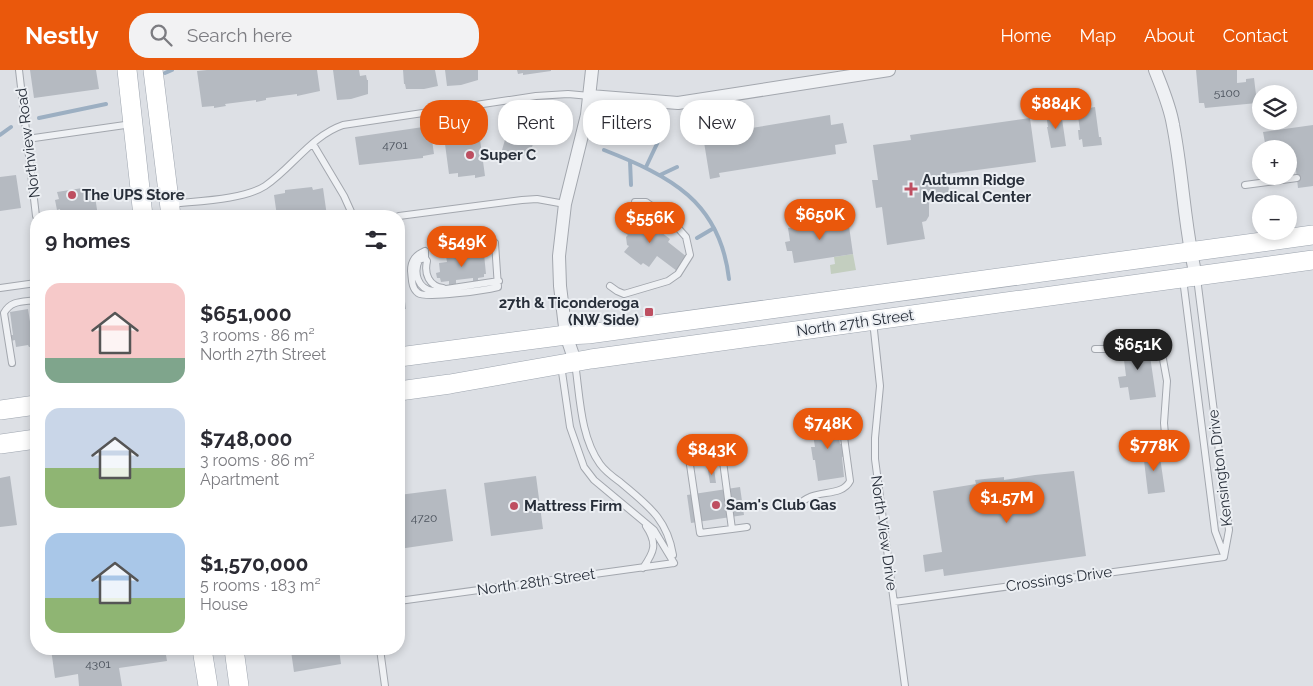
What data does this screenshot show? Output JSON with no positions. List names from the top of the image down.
{
  "streets": {
    "main road": ["North 27th Street"],
    "street": ["Kensington Drive"],
    "lane": [
      "Northview Road",
      "North View Drive",
      "Crossings Drive",
      "North 28th Street"
    ]
  },
  "crossings": [
    ["North 27th Street", "Kensington Drive"],
    ["North 27th Street", "North View Drive"],
    ["Kensington Drive", "Crossings Drive"],
    ["North View Drive", "Crossings Drive"]
  ],
  "places": {
    "other": [
      "Super C",
      "The UPS Store",
      "Sam's Club Gas",
      "Mattress Firm"
    ],
    "health": ["Autumn Ridge Medical Center"],
    "transit": ["27th & Ticonderoga (NW Side)"]
  },
  "house_numbers": [
    "5100",
    "4701",
    "4720",
    "4301"
  ],
  "page": {
    "header": "Nestly",
    "search": "Search here",
    "nav": [
      "Home",
      "Map",
      "About",
      "Contact"
    ],
    "map_buttons": ["+", "−"],
    "price": [
      "$884K",
      "$650K",
      "$556K",
      "$549K",
      "$651K",
      "$748K",
      "$778K",
      "$843K",
      "$1.57M"
    ],
    "chip": [
      "Buy",
      "Rent",
      "Filters",
      "New"
    ],
    "heading": "9 homes",
    "list": [
      {
        "name": "$651,000",
        "note": "3 rooms · 86 m² · North 27th Street"
      },
      {
        "name": "$748,000",
        "note": "3 rooms · 86 m² · Apartment"
      },
      {
        "name": "$1,570,000",
        "note": "5 rooms · 183 m² · House"
      }
    ]
  }
}
